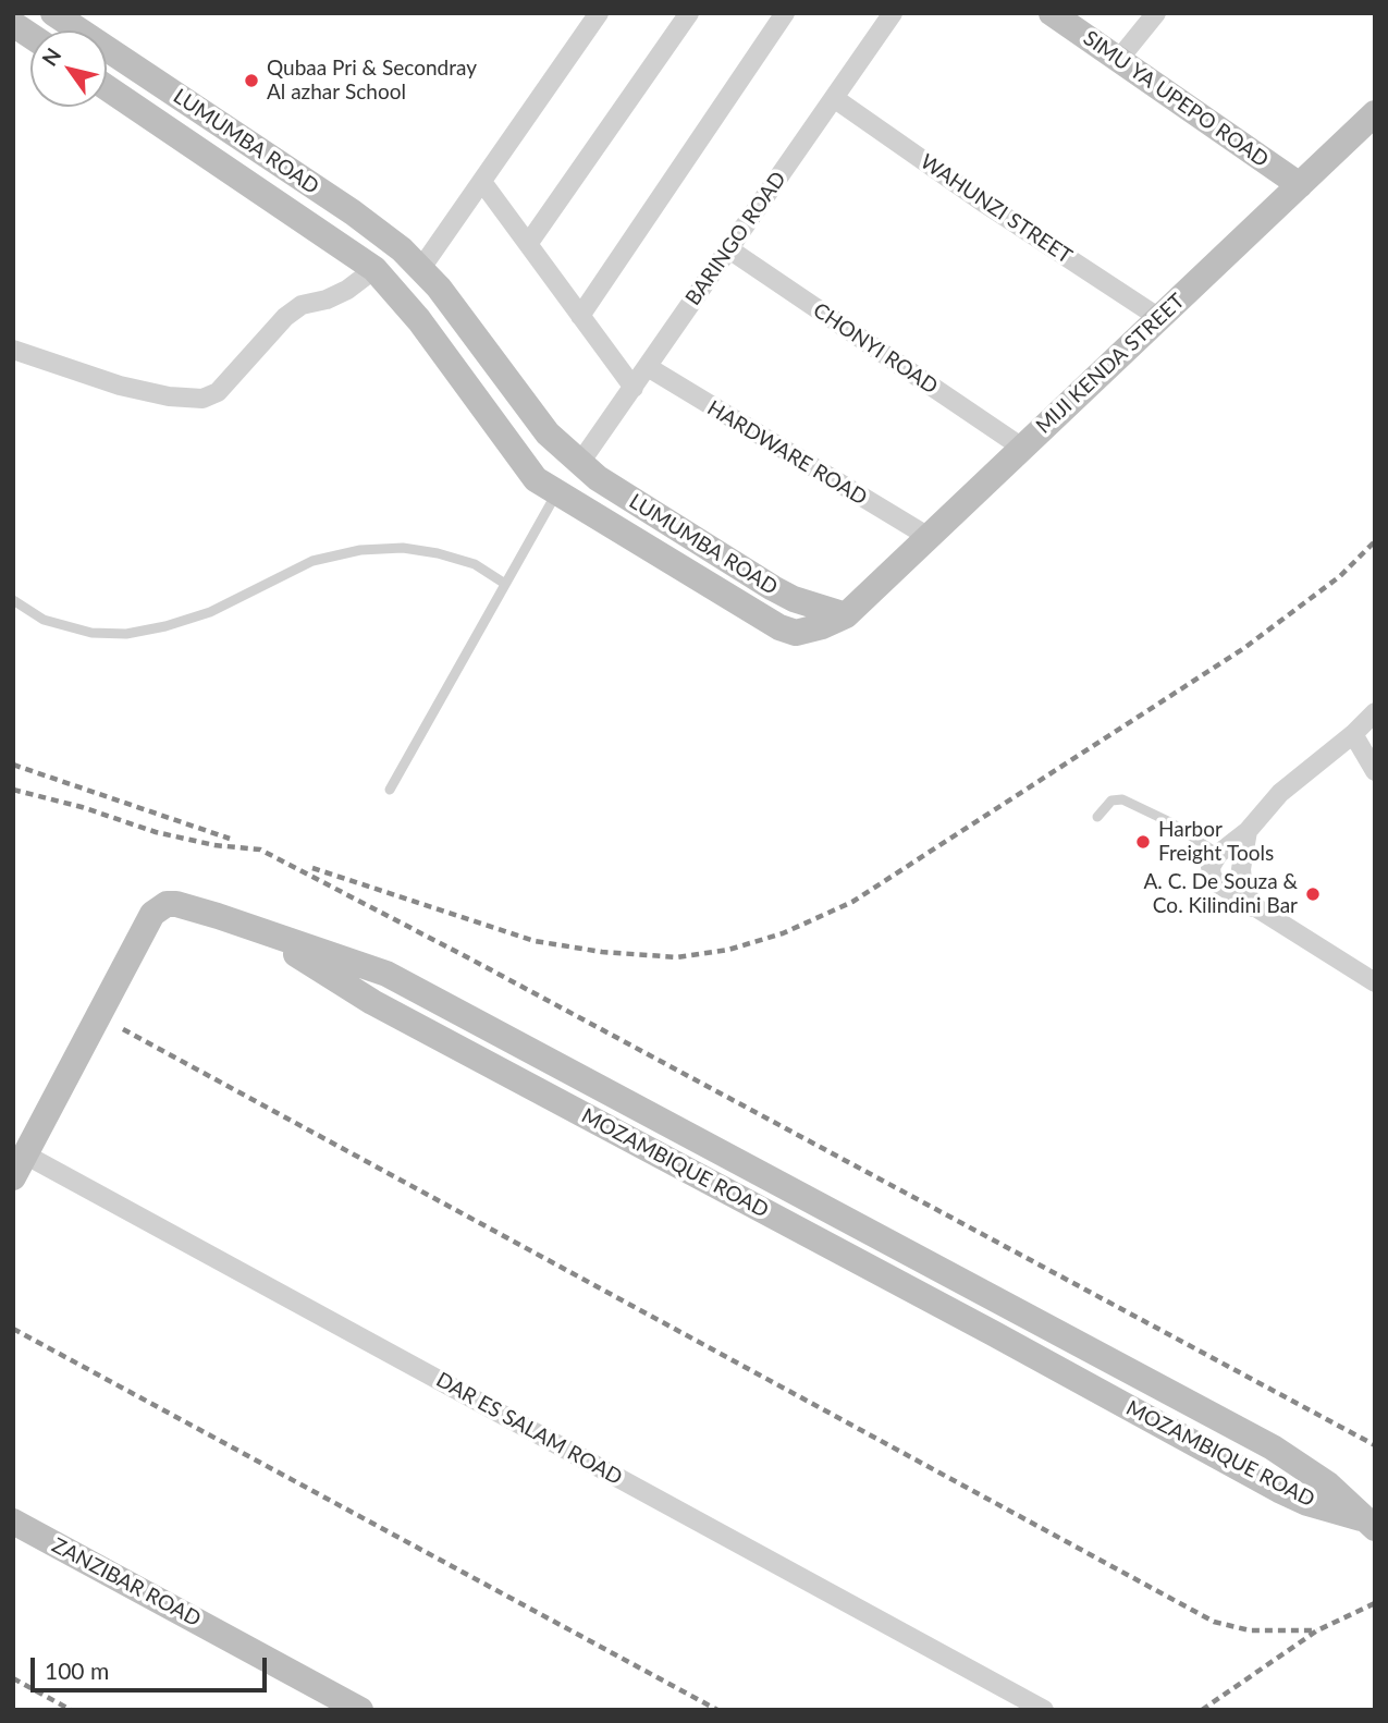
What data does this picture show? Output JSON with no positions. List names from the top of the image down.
{
  "streets": {
    "main road": [
      "SIMU YA UPEPO ROAD",
      "LUMUMBA ROAD",
      "MIJI KENDA STREET",
      "MOZAMBIQUE ROAD",
      "ZANZIBAR ROAD"
    ],
    "street": [
      "WAHUNZI STREET",
      "BARINGO ROAD",
      "CHONYI ROAD",
      "HARDWARE ROAD",
      "DAR ES SALAM ROAD"
    ]
  },
  "crossings": [
    ["SIMU YA UPEPO ROAD", "MIJI KENDA STREET"],
    ["LUMUMBA ROAD", "BARINGO ROAD"],
    ["LUMUMBA ROAD", "MIJI KENDA STREET"],
    ["WAHUNZI STREET", "BARINGO ROAD"],
    ["WAHUNZI STREET", "MIJI KENDA STREET"],
    ["BARINGO ROAD", "CHONYI ROAD"],
    ["BARINGO ROAD", "HARDWARE ROAD"],
    ["CHONYI ROAD", "MIJI KENDA STREET"],
    ["MIJI KENDA STREET", "HARDWARE ROAD"],
    ["MOZAMBIQUE ROAD", "DAR ES SALAM ROAD"]
  ],
  "places": ["Qubaa Pri & Secondray Al azhar School", "Harbor Freight Tools", "A. C. De Souza & Co. Kilindini Bar"],
  "scale_bar": "100 m",
  "north": "top left"
}
